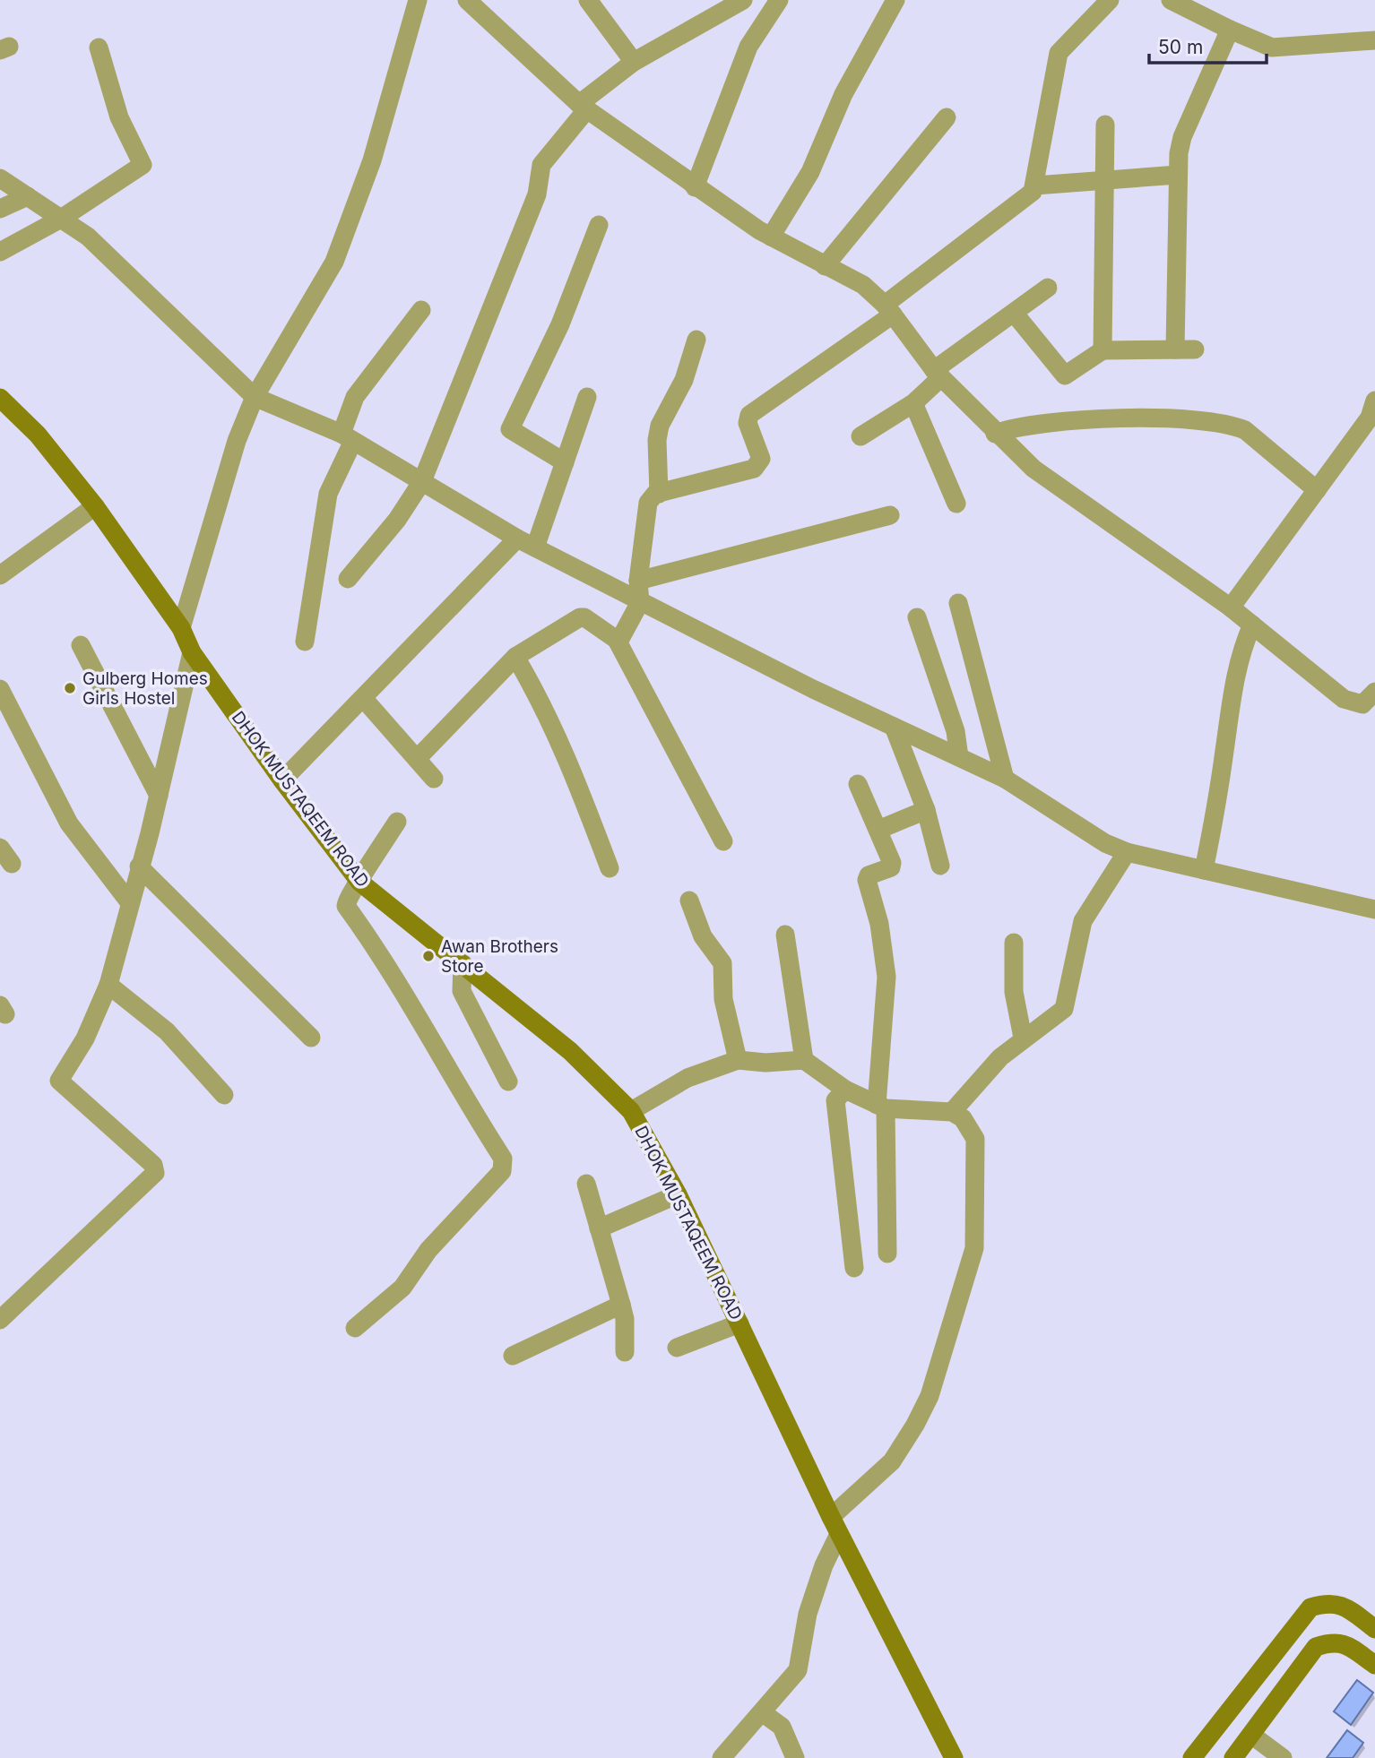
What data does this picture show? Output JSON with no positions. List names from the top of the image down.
{
  "streets": {
    "street": ["DHOK MUSTAQEEM ROAD"]
  },
  "places": ["Gulberg Homes Girls Hostel", "Awan Brothers Store"],
  "scale_bar": "50 m"
}
